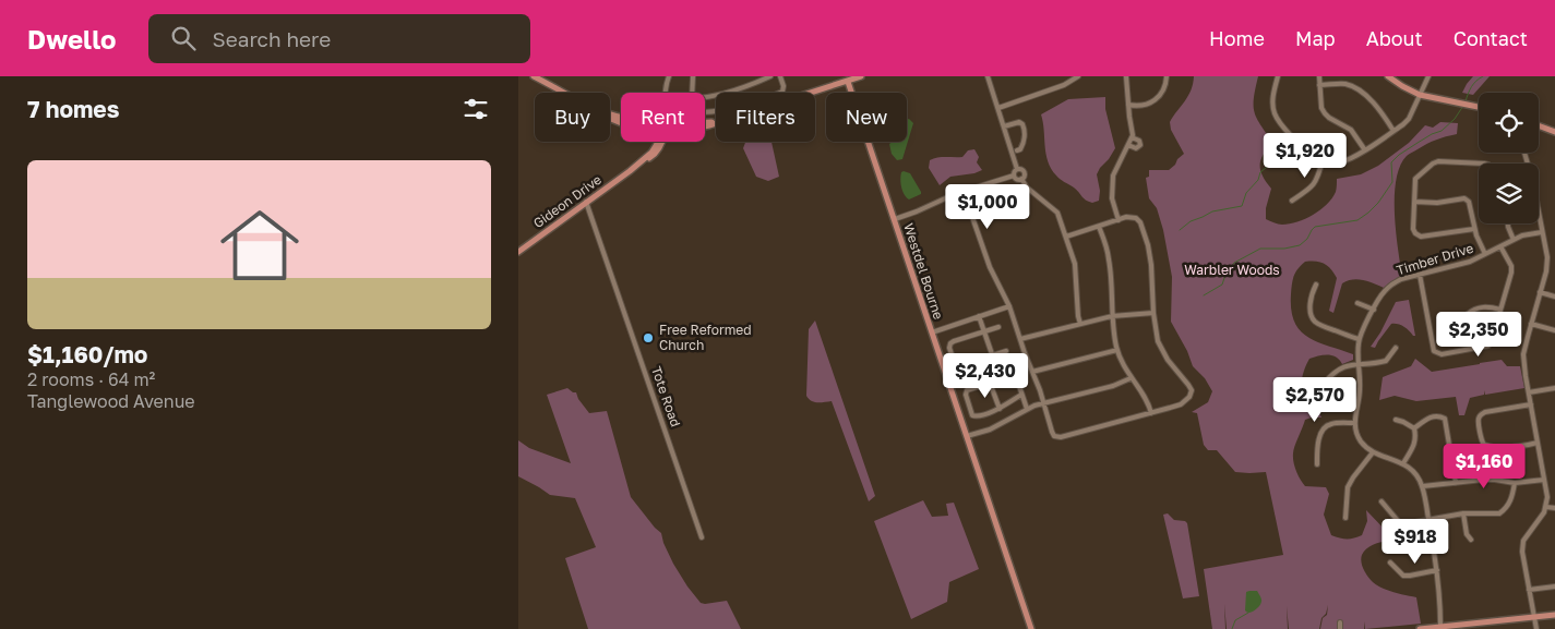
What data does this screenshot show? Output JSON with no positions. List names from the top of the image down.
{
  "streets": {
    "main road": ["Gideon Drive", "Westdel Bourne"],
    "street": ["Timber Drive", "Tote Road"]
  },
  "crossings": [
    ["Gideon Drive", "Tote Road"]
  ],
  "parks": ["Warbler Woods"],
  "places": ["Free Reformed Church"],
  "page": {
    "header": "Dwello",
    "search": "Search here",
    "nav": [
      "Home",
      "Map",
      "About",
      "Contact"
    ],
    "heading": "7 homes",
    "chip": [
      "Buy",
      "Rent",
      "Filters",
      "New"
    ],
    "price": [
      "$1,920",
      "$1,000",
      "$2,350",
      "$2,430",
      "$2,570",
      "$1,160",
      "$918"
    ],
    "list": [
      {
        "name": "$1,160/mo",
        "note": "2 rooms · 64 m² · Tanglewood Avenue"
      }
    ]
  }
}
